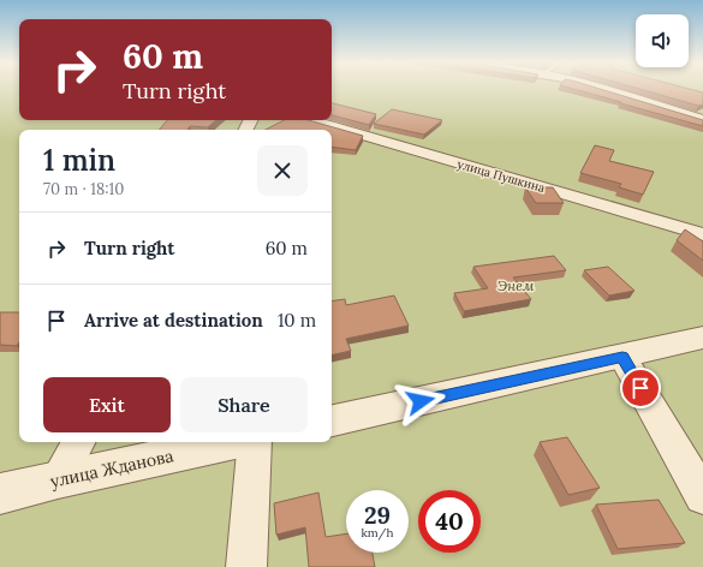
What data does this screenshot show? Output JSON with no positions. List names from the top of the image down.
{
  "streets": {
    "street": ["улица Пушкина", "улица Жданова"]
  },
  "parks": ["Энем"],
  "page": {
    "turn": ["60 m", "Turn right"],
    "heading": ["1 min", "70 m · 18:10"],
    "list": [
      {
        "name": "Turn right",
        "value": "60 m"
      },
      {
        "name": "Arrive at destination",
        "value": "10 m"
      }
    ],
    "buttons": ["Exit", "Share"],
    "speed": "29 km/h",
    "limit": "40"
  }
}
